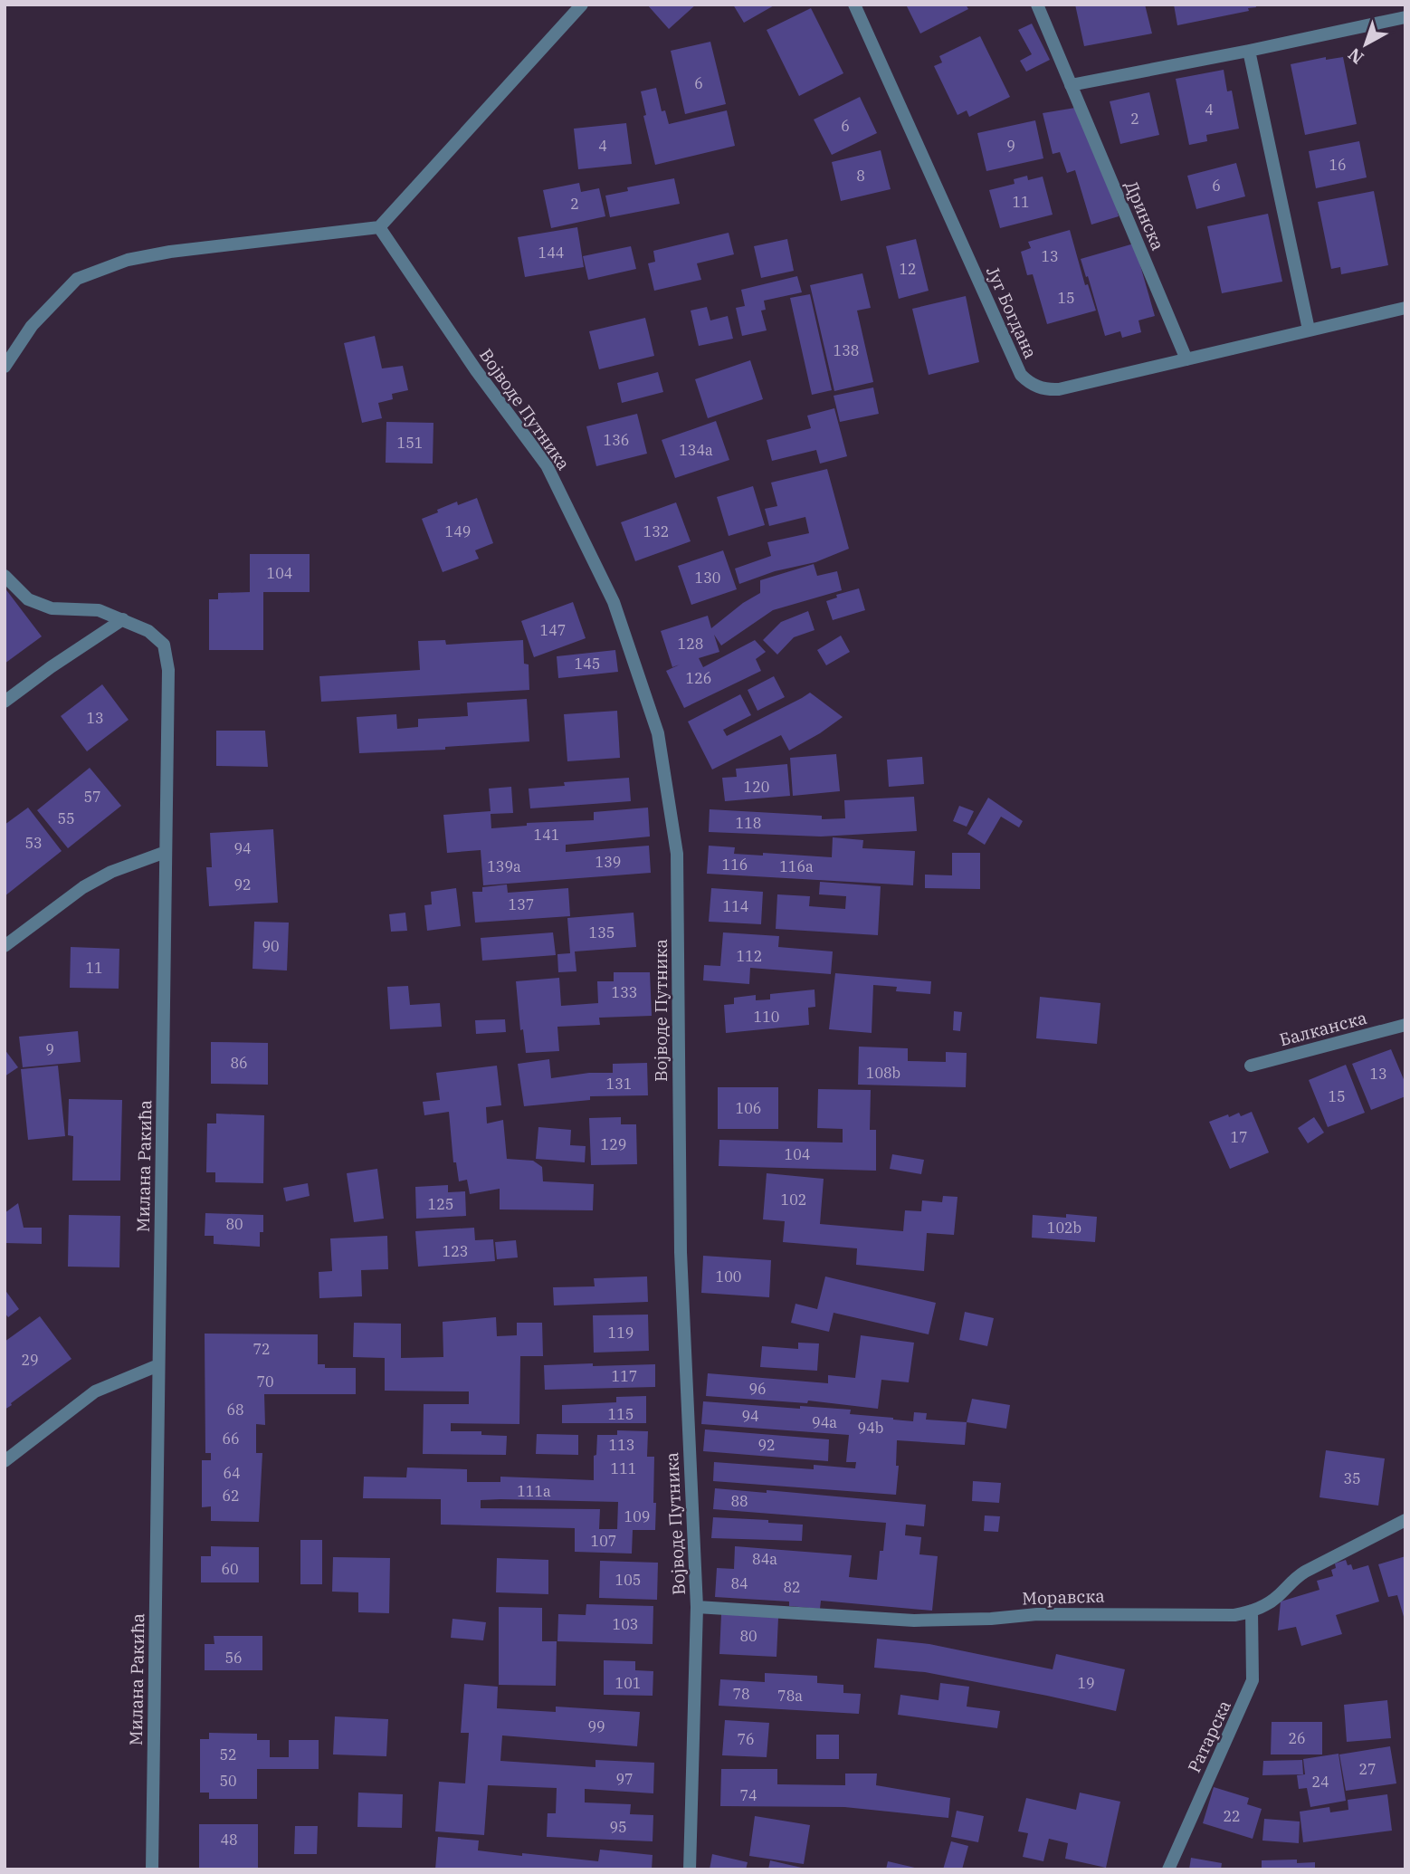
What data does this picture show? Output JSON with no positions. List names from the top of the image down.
{
  "streets": {
    "street": [
      "Дринска",
      "Југ Богдана",
      "Војводе Путника",
      "Балканска",
      "Милана Ракића",
      "Моравска",
      "Ратарска"
    ]
  },
  "crossings": [
    ["Дринска", "Југ Богдана"],
    ["Војводе Путника", "Моравска"],
    ["Моравска", "Ратарска"]
  ],
  "house_numbers": [
    "6",
    "4",
    "2",
    "6",
    "4",
    "9",
    "16",
    "8",
    "6",
    "11",
    "2",
    "144",
    "13",
    "12",
    "15",
    "138",
    "136",
    "151",
    "134a",
    "149",
    "132",
    "104",
    "130",
    "147",
    "128",
    "145",
    "126",
    "13",
    "120",
    "57",
    "55",
    "118",
    "141",
    "53",
    "94",
    "139",
    "116",
    "139a",
    "116a",
    "92",
    "137",
    "114",
    "135",
    "90",
    "112",
    "11",
    "133",
    "110",
    "9",
    "86",
    "108b",
    "13",
    "131",
    "15",
    "106",
    "17",
    "129",
    "104",
    "102",
    "125",
    "80",
    "102b",
    "123",
    "100",
    "119",
    "72",
    "29",
    "117",
    "70",
    "96",
    "68",
    "115",
    "94",
    "94a",
    "94b",
    "66",
    "113",
    "92",
    "111",
    "64",
    "35",
    "111a",
    "62",
    "88",
    "109",
    "107",
    "84a",
    "60",
    "105",
    "84",
    "82",
    "103",
    "80",
    "56",
    "101",
    "19",
    "78",
    "78a",
    "99",
    "26",
    "76",
    "52",
    "27",
    "97",
    "50",
    "24",
    "74",
    "22",
    "95",
    "48"
  ],
  "north": "bottom left"
}
